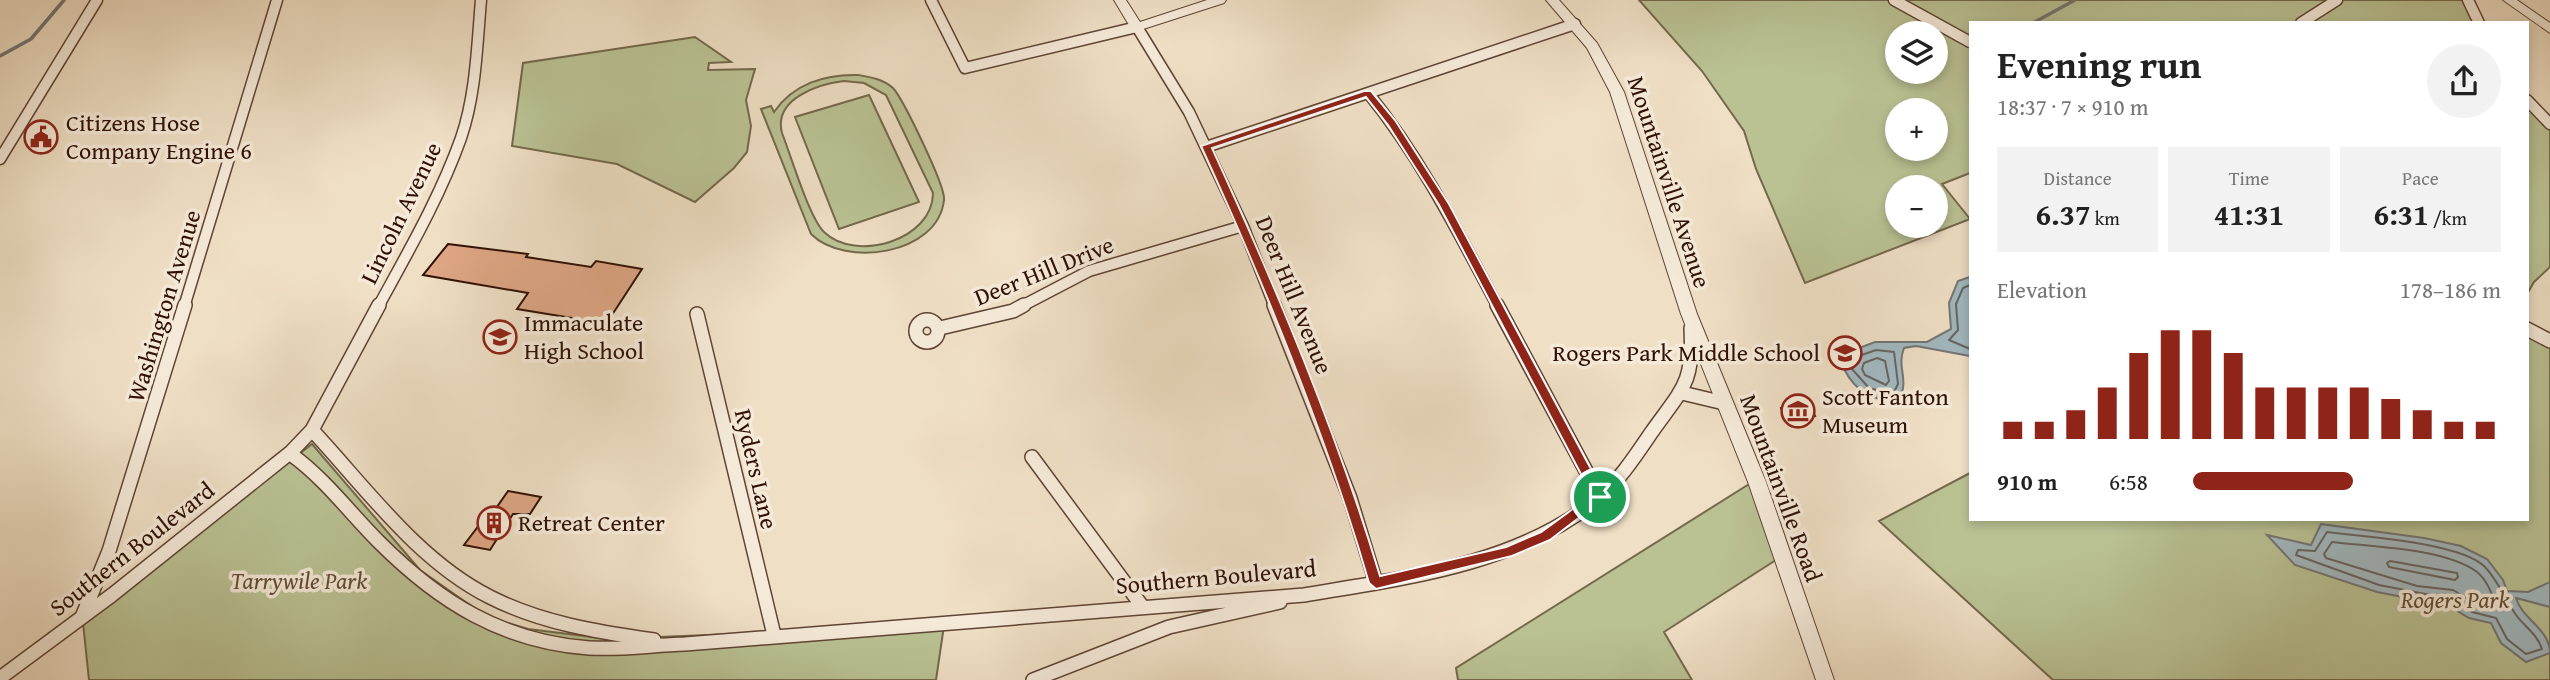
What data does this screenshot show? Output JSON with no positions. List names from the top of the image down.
{
  "streets": {
    "street": [
      "Mountainville Avenue",
      "Lincoln Avenue",
      "Deer Hill Drive",
      "Deer Hill Avenue",
      "Washington Avenue",
      "Ryders Lane",
      "Mountainville Road",
      "Southern Boulevard"
    ]
  },
  "crossings": [
    ["Mountainville Avenue", "Mountainville Road"],
    ["Mountainville Avenue", "Southern Boulevard"],
    ["Lincoln Avenue", "Southern Boulevard"],
    ["Deer Hill Drive", "Deer Hill Avenue"],
    ["Deer Hill Avenue", "Southern Boulevard"],
    ["Washington Avenue", "Southern Boulevard"],
    ["Ryders Lane", "Southern Boulevard"],
    ["Mountainville Road", "Southern Boulevard"]
  ],
  "parks": ["Tarrywile Park", "Rogers Park"],
  "places": {
    "public building": ["Citizens Hose Company Engine 6"],
    "school or university": ["Immaculate High School", "Rogers Park Middle School"],
    "museum": ["Scott Fanton Museum"],
    "building": ["Retreat Center"]
  },
  "page": {
    "map_buttons": ["+", "−"],
    "heading": ["Evening run", "18:37 · 7 × 910 m"],
    "stats": [
      ["Distance", "6.37 km"],
      ["Time", "41:31"],
      ["Pace", "6:31 /km"]
    ],
    "chart": ["Elevation", "178–186 m"],
    "list": [
      {
        "name": "910 m",
        "note": "6:58"
      }
    ]
  }
}
